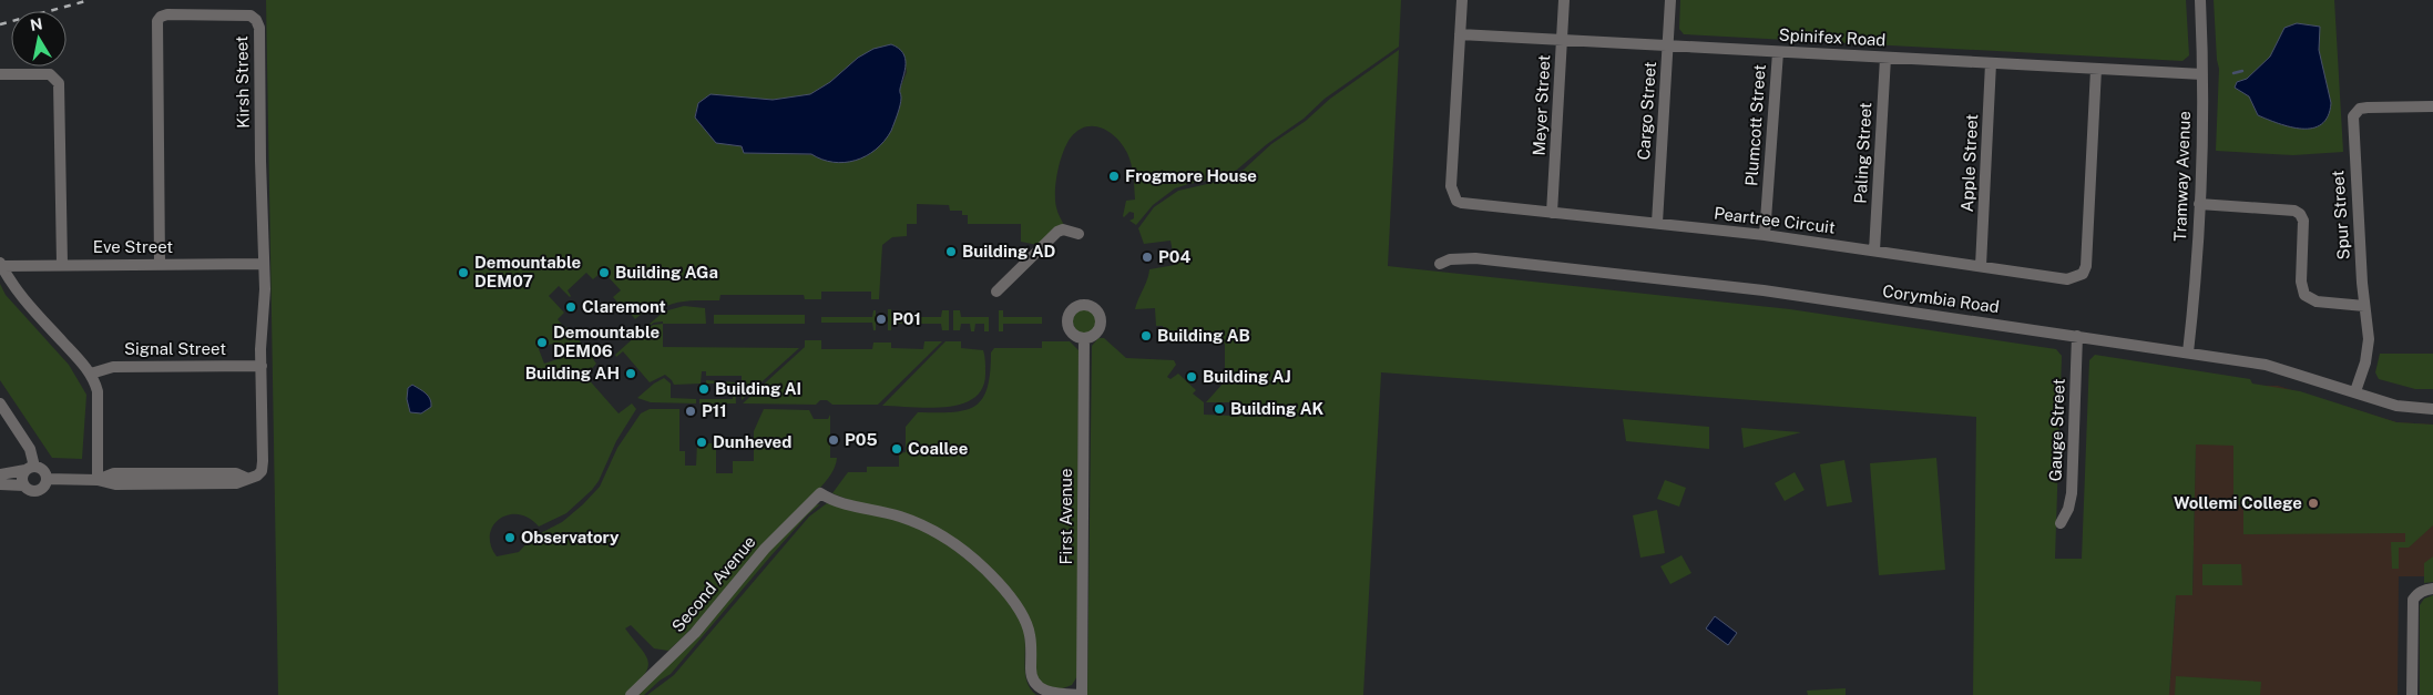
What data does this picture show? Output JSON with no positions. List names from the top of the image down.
{
  "streets": {
    "street": [
      "Spinifex Road",
      "Kirsh Street",
      "Meyer Street",
      "Cargo Street",
      "Plumcott Street",
      "Paling Street",
      "Apple Street",
      "Tramway Avenue",
      "Spur Street",
      "Peartree Circuit",
      "Eve Street",
      "Corymbia Road",
      "Signal Street",
      "Gauge Street",
      "First Avenue",
      "Second Avenue"
    ]
  },
  "crossings": [
    ["Spinifex Road", "Meyer Street"],
    ["Spinifex Road", "Cargo Street"],
    ["Spinifex Road", "Plumcott Street"],
    ["Spinifex Road", "Paling Street"],
    ["Spinifex Road", "Apple Street"],
    ["Spinifex Road", "Tramway Avenue"],
    ["Spinifex Road", "Peartree Circuit"],
    ["Kirsh Street", "Eve Street"],
    ["Kirsh Street", "Signal Street"],
    ["Meyer Street", "Peartree Circuit"],
    ["Cargo Street", "Peartree Circuit"],
    ["Plumcott Street", "Peartree Circuit"],
    ["Paling Street", "Peartree Circuit"],
    ["Apple Street", "Peartree Circuit"],
    ["Tramway Avenue", "Corymbia Road"],
    ["Spur Street", "Corymbia Road"],
    ["Corymbia Road", "Gauge Street"],
    ["First Avenue", "Second Avenue"]
  ],
  "places": [
    "Frogmore House",
    "Building AD",
    "P04",
    "Demountable DEM07",
    "Building AGa",
    "Claremont",
    "P01",
    "Building AB",
    "Demountable DEM06",
    "Building AH",
    "Building AJ",
    "Building AI",
    "Building AK",
    "P11",
    "P05",
    "Dunheved",
    "Coallee",
    "Wollemi College",
    "Observatory"
  ],
  "north": "top"
}
